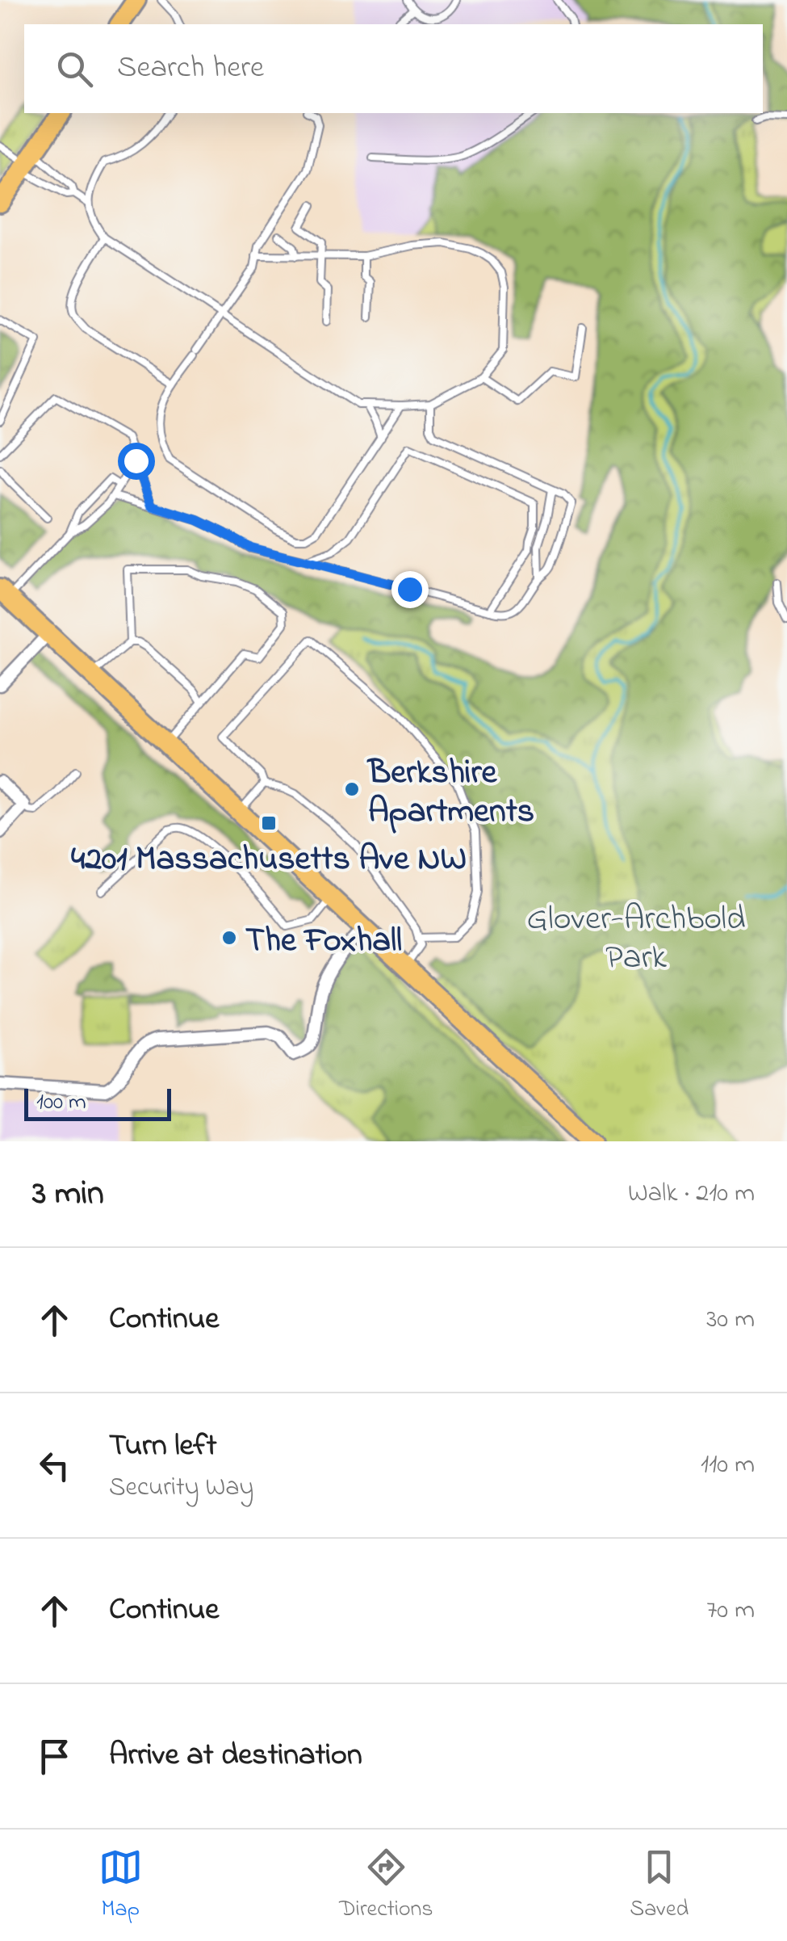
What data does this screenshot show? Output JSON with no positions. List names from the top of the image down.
{
  "parks": ["Glover-Archbold Park"],
  "places": {
    "other": ["Berkshire Apartments", "The Foxhall"],
    "transit": ["4201 Massachusetts Ave NW"]
  },
  "scale_bar": "100 m",
  "page": {
    "search": "Search here",
    "scale": "100 m",
    "heading": ["3 min", "Walk · 210 m"],
    "list": [
      ["Continue", "30 m"],
      ["Turn left", "Security Way", "110 m"],
      ["Continue", "70 m"],
      "Arrive at destination"
    ],
    "nav": ["Map", "Directions", "Saved"]
  }
}
